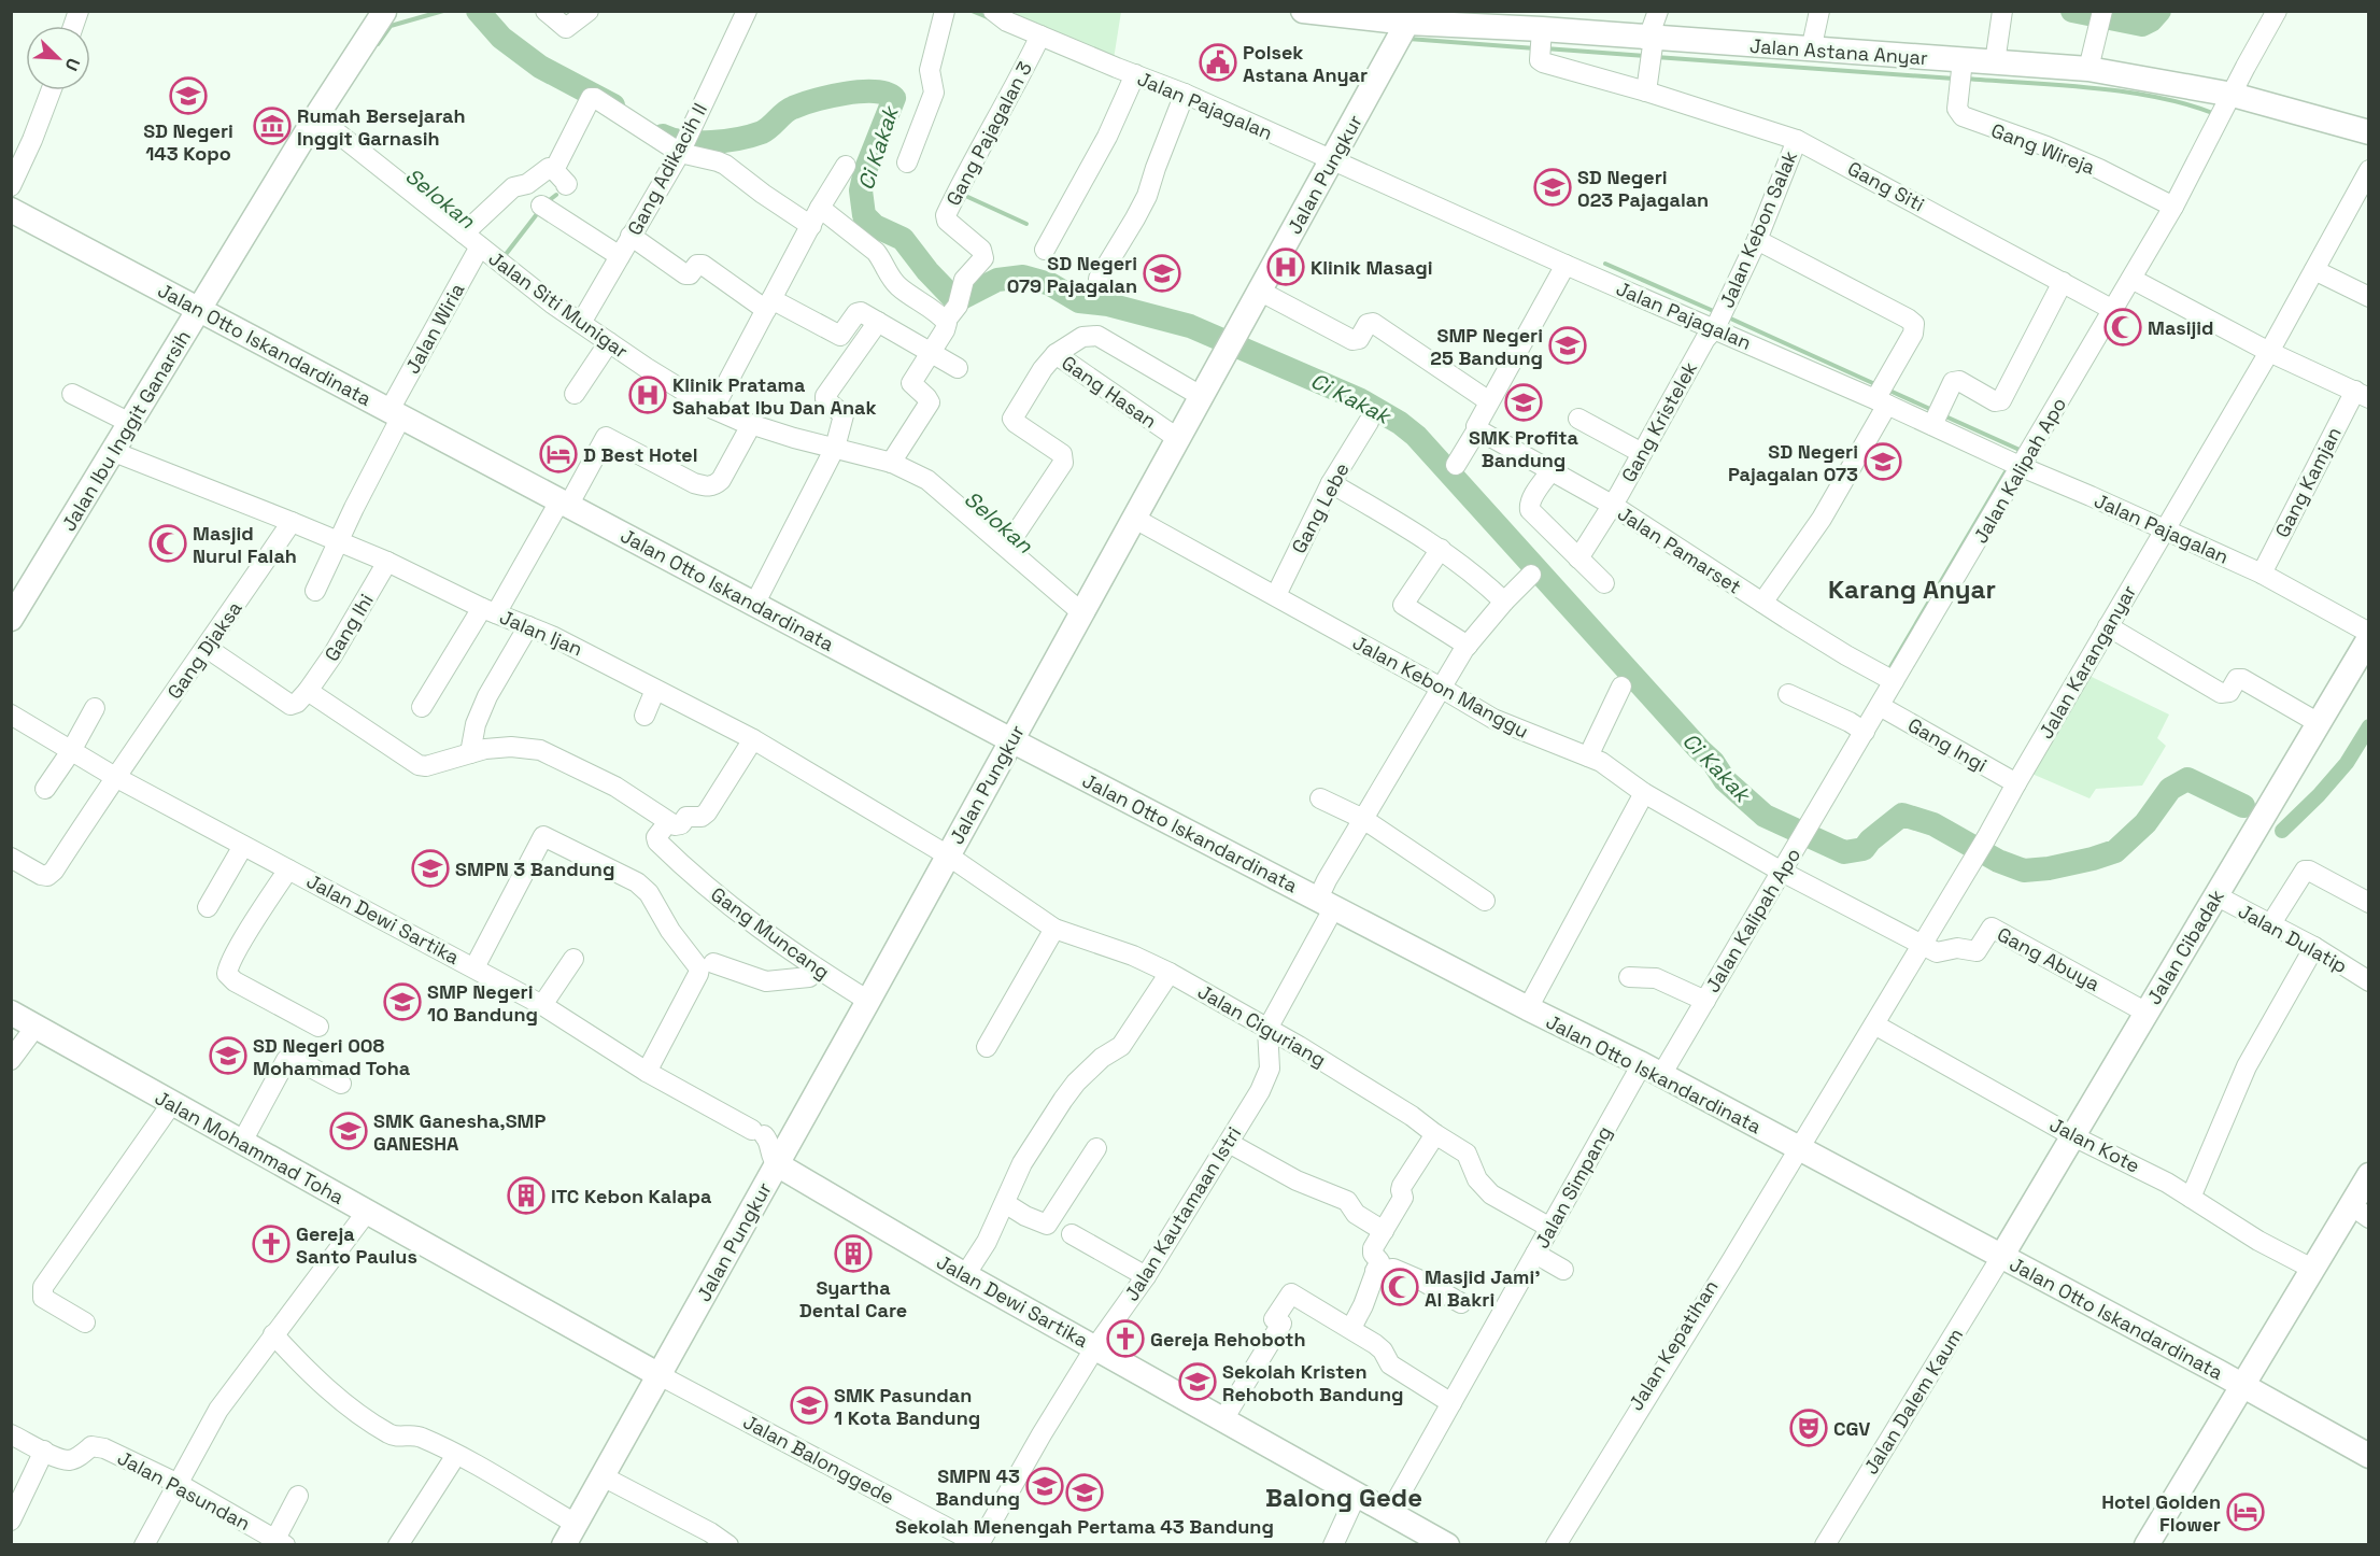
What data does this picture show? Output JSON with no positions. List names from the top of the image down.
{
  "streets": {
    "main road": [
      "Jalan Astana Anyar",
      "Jalan Pungkur",
      "Jalan Otto Iskandardinata",
      "Jalan Ibu Inggit Ganarsih",
      "Jalan Dewi Sartika",
      "Jalan Cibadak",
      "Jalan Mohammad Toha"
    ],
    "street": [
      "Jalan Pajagalan",
      "Gang Pajagalan 3",
      "Gang Wireja",
      "Gang Adikacih II",
      "Gang Siti",
      "Jalan Kebon Salak",
      "Jalan Siti Munigar",
      "Jalan Wiria",
      "Gang Hasan",
      "Gang Kristelek",
      "Jalan Kalipah Apo",
      "Gang Kamjan",
      "Gang Lebe",
      "Jalan Pamarset",
      "Gang Ihi",
      "Jalan Ijan",
      "Gang Djaksa",
      "Jalan Karanganyar",
      "Jalan Kebon Manggu",
      "Gang Ingi",
      "Gang Muncang",
      "Jalan Dulatip",
      "Gang Abuya",
      "Jalan Ciguriang",
      "Jalan Kote",
      "Jalan Simpang",
      "Jalan Kautamaan Istri",
      "Jalan Kepatihan",
      "Jalan Dalem Kaum",
      "Jalan Balonggede",
      "Jalan Pasundan"
    ]
  },
  "crossings": [
    ["Jalan Astana Anyar", "Gang Wireja"],
    ["Jalan Astana Anyar", "Jalan Pungkur"],
    ["Jalan Astana Anyar", "Gang Siti"],
    ["Jalan Astana Anyar", "Jalan Kalipah Apo"],
    ["Jalan Pajagalan", "Gang Pajagalan 3"],
    ["Jalan Pajagalan", "Jalan Pungkur"],
    ["Jalan Pajagalan", "Jalan Kebon Salak"],
    ["Jalan Pajagalan", "Gang Kristelek"],
    ["Jalan Pajagalan", "Jalan Kalipah Apo"],
    ["Jalan Pajagalan", "Gang Kamjan"],
    ["Jalan Pajagalan", "Jalan Karanganyar"],
    ["Jalan Pajagalan", "Jalan Cibadak"],
    ["Gang Wireja", "Jalan Kalipah Apo"],
    ["Gang Adikacih II", "Jalan Siti Munigar"],
    ["Jalan Pungkur", "Jalan Siti Munigar"],
    ["Jalan Pungkur", "Jalan Otto Iskandardinata"],
    ["Jalan Pungkur", "Gang Hasan"],
    ["Jalan Pungkur", "Jalan Ijan"],
    ["Jalan Pungkur", "Jalan Kebon Manggu"],
    ["Jalan Pungkur", "Jalan Dewi Sartika"],
    ["Jalan Pungkur", "Gang Muncang"],
    ["Jalan Pungkur", "Jalan Ciguriang"],
    ["Jalan Pungkur", "Jalan Mohammad Toha"],
    ["Jalan Pungkur", "Jalan Balonggede"],
    ["Gang Siti", "Jalan Kebon Salak"],
    ["Gang Siti", "Jalan Kalipah Apo"],
    ["Jalan Kebon Salak", "Gang Kristelek"],
    ["Jalan Siti Munigar", "Jalan Wiria"],
    ["Jalan Siti Munigar", "Gang Hasan"],
    ["Jalan Siti Munigar", "Jalan Ibu Inggit Ganarsih"],
    ["Jalan Wiria", "Jalan Otto Iskandardinata"],
    ["Jalan Wiria", "Jalan Ijan"],
    ["Jalan Otto Iskandardinata", "Jalan Ibu Inggit Ganarsih"],
    ["Jalan Otto Iskandardinata", "Jalan Kalipah Apo"],
    ["Jalan Otto Iskandardinata", "Jalan Karanganyar"],
    ["Jalan Otto Iskandardinata", "Jalan Cibadak"],
    ["Jalan Otto Iskandardinata", "Jalan Simpang"],
    ["Jalan Otto Iskandardinata", "Jalan Kepatihan"],
    ["Jalan Otto Iskandardinata", "Jalan Dalem Kaum"],
    ["Gang Kristelek", "Jalan Pamarset"],
    ["Jalan Ibu Inggit Ganarsih", "Jalan Ijan"],
    ["Jalan Kalipah Apo", "Jalan Pamarset"],
    ["Jalan Kalipah Apo", "Jalan Kebon Manggu"],
    ["Jalan Kalipah Apo", "Gang Ingi"],
    ["Jalan Kalipah Apo", "Jalan Simpang"],
    ["Gang Lebe", "Jalan Kebon Manggu"],
    ["Gang Ihi", "Jalan Ijan"],
    ["Jalan Ijan", "Gang Djaksa"],
    ["Jalan Ijan", "Jalan Ciguriang"],
    ["Gang Djaksa", "Jalan Dewi Sartika"],
    ["Jalan Karanganyar", "Jalan Kebon Manggu"],
    ["Jalan Karanganyar", "Gang Ingi"],
    ["Jalan Karanganyar", "Gang Abuya"],
    ["Jalan Karanganyar", "Jalan Kote"],
    ["Jalan Karanganyar", "Jalan Kepatihan"],
    ["Jalan Kebon Manggu", "Gang Abuya"],
    ["Jalan Dewi Sartika", "Jalan Simpang"],
    ["Jalan Dewi Sartika", "Jalan Kautamaan Istri"],
    ["Jalan Dulatip", "Jalan Cibadak"],
    ["Jalan Cibadak", "Gang Abuya"],
    ["Jalan Cibadak", "Jalan Kote"],
    ["Jalan Cibadak", "Jalan Dalem Kaum"],
    ["Jalan Ciguriang", "Jalan Simpang"],
    ["Jalan Ciguriang", "Jalan Kautamaan Istri"],
    ["Jalan Mohammad Toha", "Jalan Balonggede"],
    ["Jalan Kautamaan Istri", "Jalan Balonggede"]
  ],
  "districts": ["Karang Anyar", "Balong Gede"],
  "water": ["Ci Kakak", "Selokan"],
  "places": {
    "public building": ["Polsek Astana Anyar"],
    "school or university": [
      "SD Negeri 143 Kopo",
      "SD Negeri 023 Pajagalan",
      "SD Negeri 079 Pajagalan",
      "SMP Negeri 25 Bandung",
      "SMK Profita Bandung",
      "SD Negeri Pajagalan 073",
      "SMPN 3 Bandung",
      "SMP Negeri 10 Bandung",
      "SD Negeri 008 Mohammad Toha",
      "SMK Ganesha,SMP GANESHA",
      "Sekolah Kristen Rehoboth Bandung",
      "SMK Pasundan 1 Kota Bandung",
      "SMPN 43 Bandung",
      "Sekolah Menengah Pertama 43 Bandung"
    ],
    "museum": ["Rumah Bersejarah Inggit Garnasih"],
    "hospital": ["Klinik Masagi", "Klinik Pratama Sahabat Ibu Dan Anak"],
    "mosque": ["Masijid", "Masjid Nurul Falah", "Masjid Jami' Al Bakri"],
    "hotel": ["D Best Hotel", "Hotel Golden Flower"],
    "building": ["ITC Kebon Kalapa", "Syartha Dental Care"],
    "church": ["Gereja Santo Paulus", "Gereja Rehoboth"],
    "theatre": ["CGV"]
  },
  "north": "bottom right"
}
